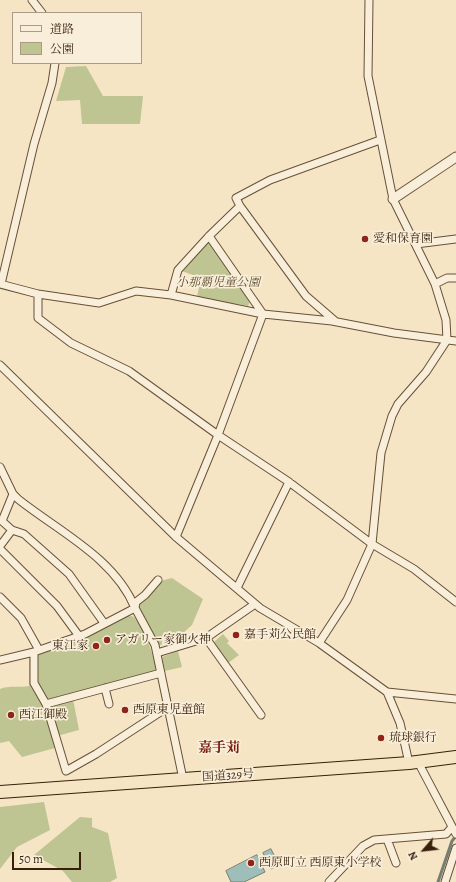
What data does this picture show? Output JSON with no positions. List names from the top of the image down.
{
  "streets": {
    "highway": ["国道329号"]
  },
  "districts": ["嘉手苅"],
  "parks": ["小那覇児童公園"],
  "places": [
    "愛和保育園",
    "嘉手苅公民館",
    "アガリー家御火神",
    "東江家",
    "西原東児童館",
    "西江御殿",
    "琉球銀行",
    "西原町立 西原東小学校"
  ],
  "legend": ["道路", "公園"],
  "scale_bar": "50 m",
  "north": "bottom left"
}
